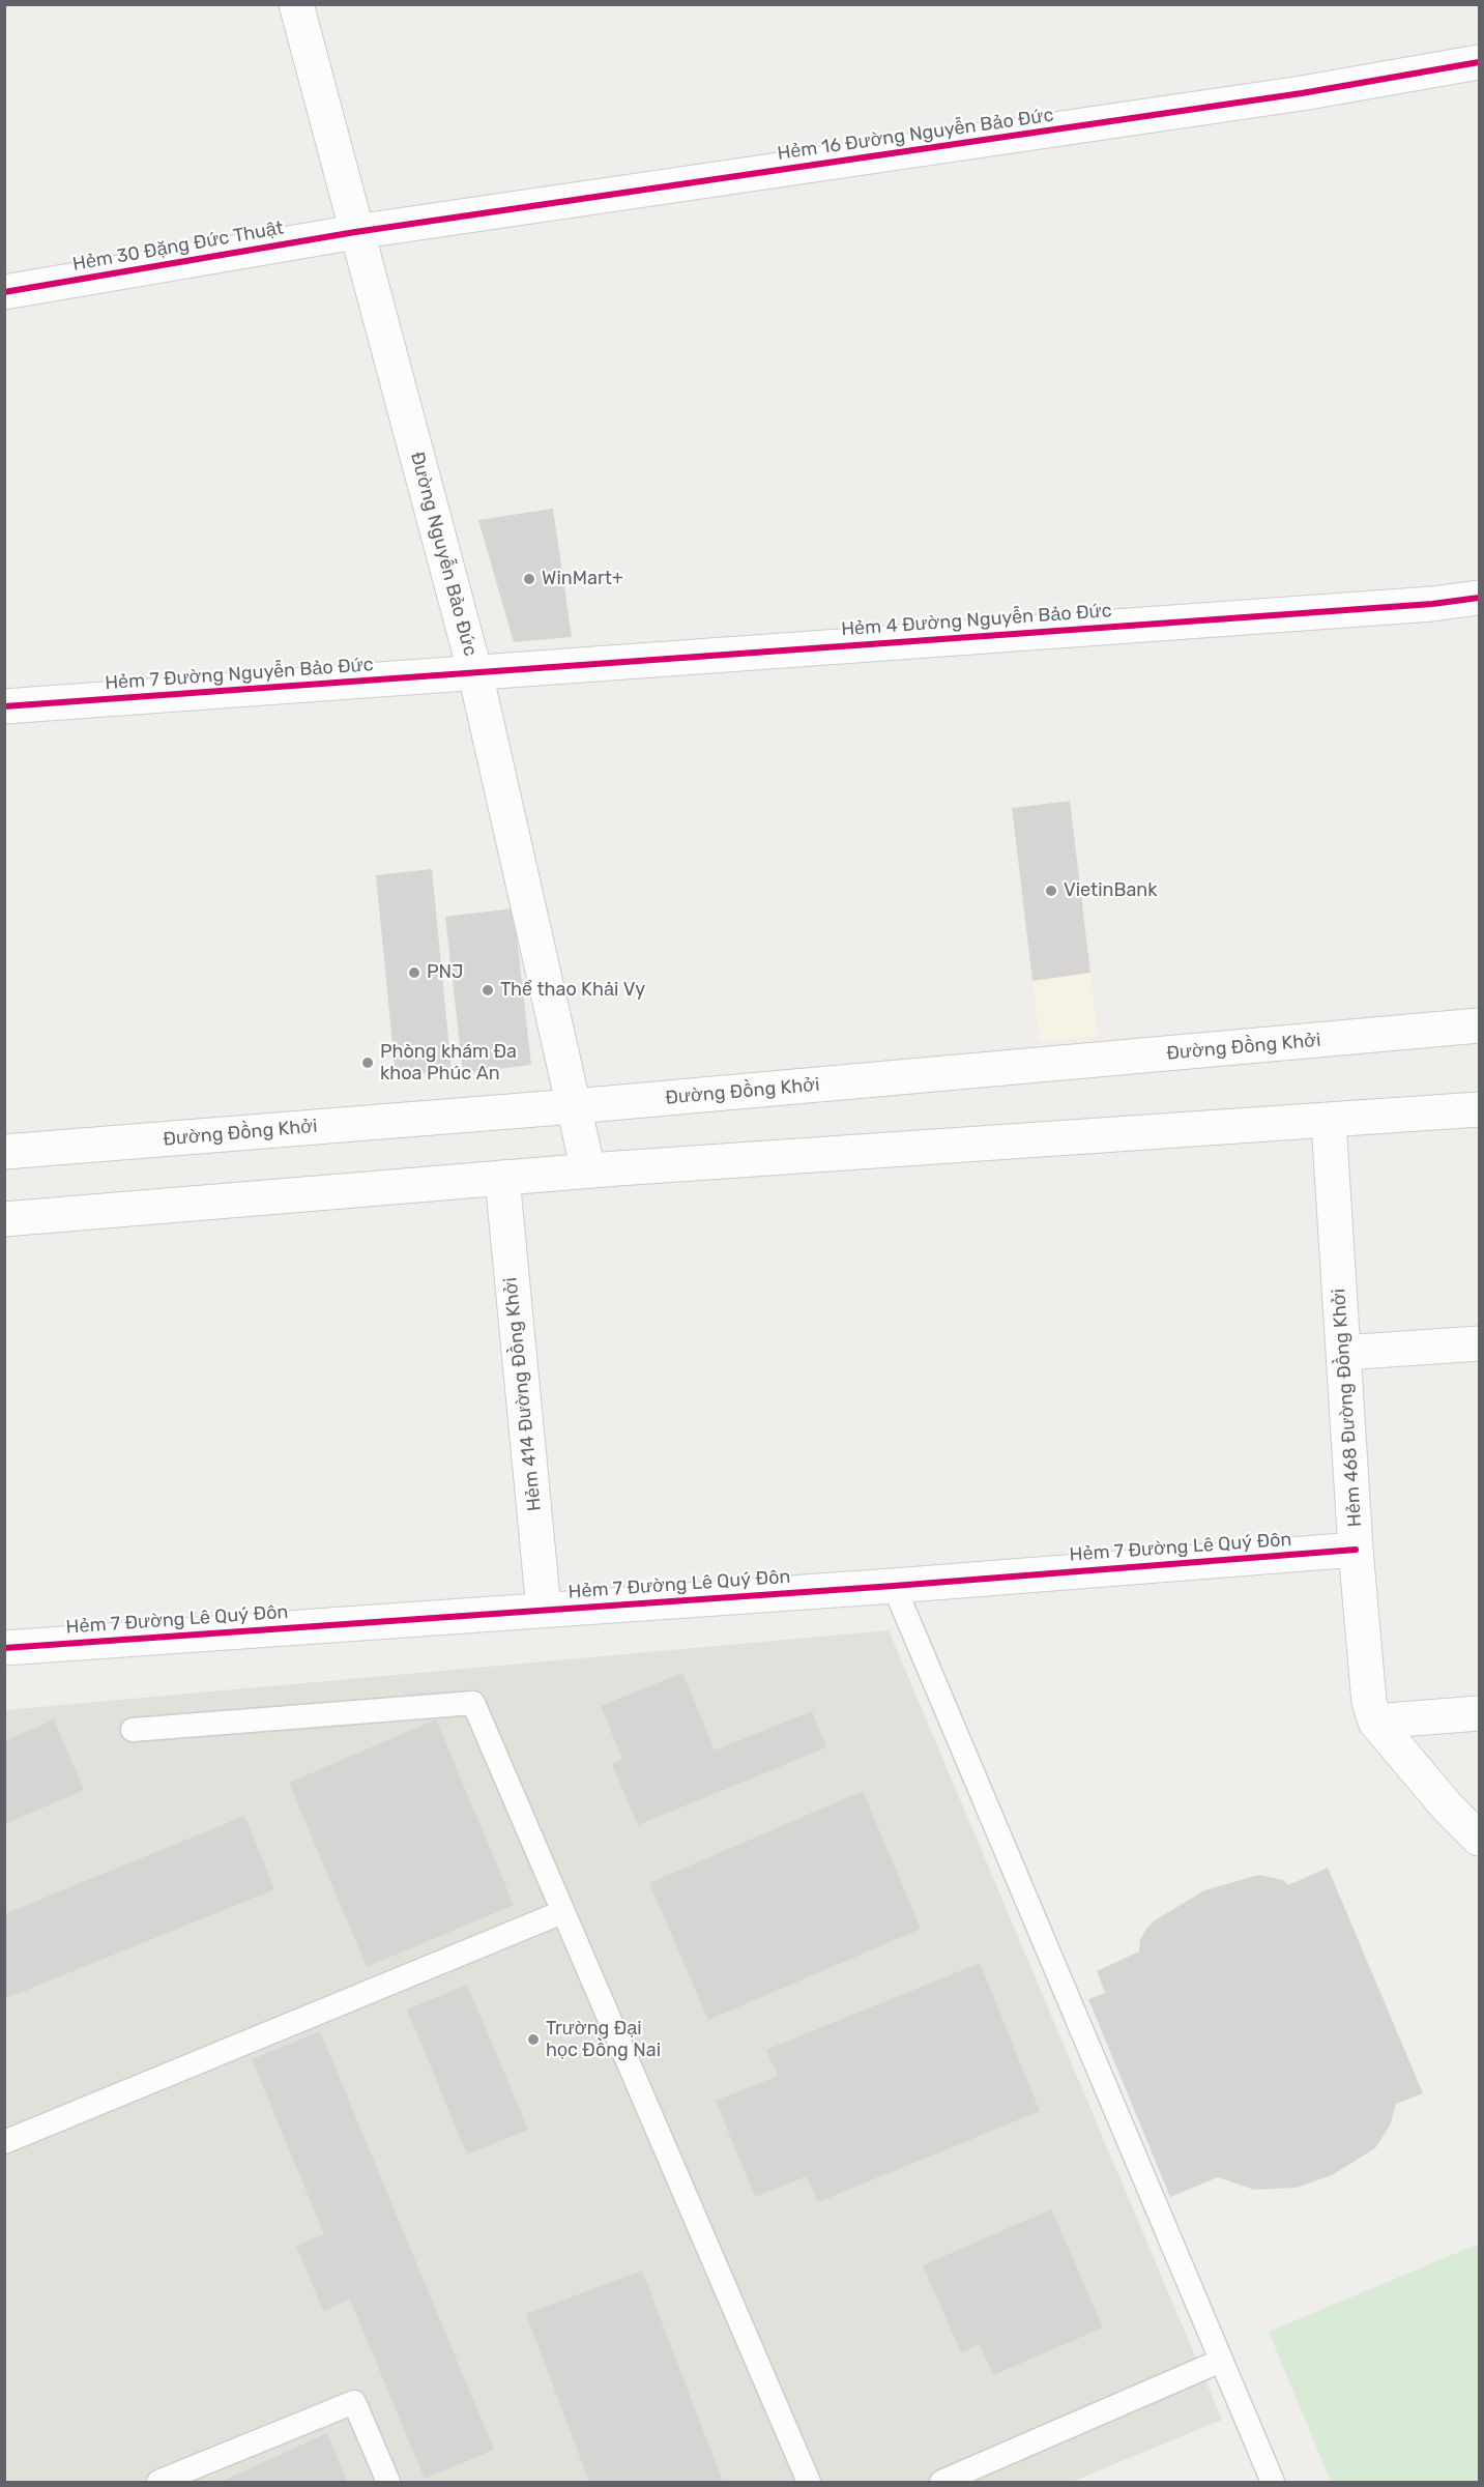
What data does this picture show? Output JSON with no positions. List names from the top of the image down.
{
  "streets": {
    "street": [
      "Hẻm 16 Đường Nguyễn Bảo Đức",
      "Hẻm 30 Đặng Đức Thuật",
      "Đường Nguyễn Bảo Đức",
      "Hẻm 4 Đường Nguyễn Bảo Đức",
      "Hẻm 7 Đường Nguyễn Bảo Đức",
      "Đường Đồng Khởi",
      "Hẻm 414 Đường Đồng Khởi",
      "Hẻm 468 Đường Đồng Khởi",
      "Hẻm 7 Đường Lê Quý Đôn"
    ]
  },
  "crossings": [
    ["Hẻm 16 Đường Nguyễn Bảo Đức", "Hẻm 30 Đặng Đức Thuật"],
    ["Hẻm 16 Đường Nguyễn Bảo Đức", "Đường Nguyễn Bảo Đức"],
    ["Hẻm 30 Đặng Đức Thuật", "Đường Nguyễn Bảo Đức"],
    ["Đường Nguyễn Bảo Đức", "Hẻm 4 Đường Nguyễn Bảo Đức"],
    ["Đường Nguyễn Bảo Đức", "Hẻm 7 Đường Nguyễn Bảo Đức"],
    ["Đường Nguyễn Bảo Đức", "Đường Đồng Khởi"],
    ["Hẻm 4 Đường Nguyễn Bảo Đức", "Hẻm 7 Đường Nguyễn Bảo Đức"],
    ["Hẻm 414 Đường Đồng Khởi", "Hẻm 7 Đường Lê Quý Đôn"],
    ["Hẻm 468 Đường Đồng Khởi", "Hẻm 7 Đường Lê Quý Đôn"]
  ],
  "places": [
    "WinMart+",
    "VietinBank",
    "PNJ",
    "Thể thao Khải Vy",
    "Phòng khám Đa khoa Phúc An",
    "Trường Đại học Đồng Nai"
  ]
}
